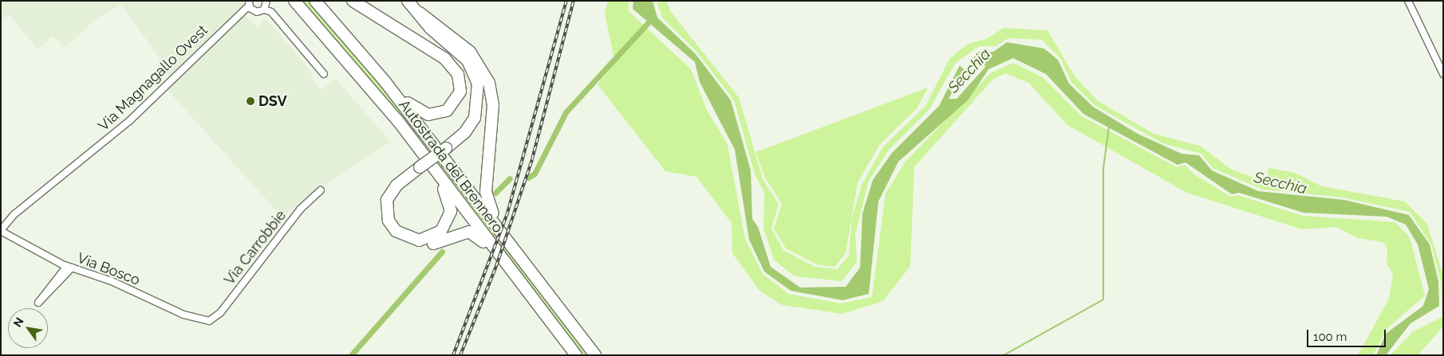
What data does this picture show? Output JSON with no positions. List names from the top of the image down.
{
  "streets": {
    "highway": ["Autostrada del Brennero"],
    "street": ["Via Magnagallo Ovest", "Via Carrobbie", "Via Bosco"]
  },
  "crossings": [
    ["Via Magnagallo Ovest", "Via Bosco"],
    ["Via Carrobbie", "Via Bosco"]
  ],
  "water": ["Secchia"],
  "places": ["DSV"],
  "scale_bar": "100 m",
  "north": "top left"
}
